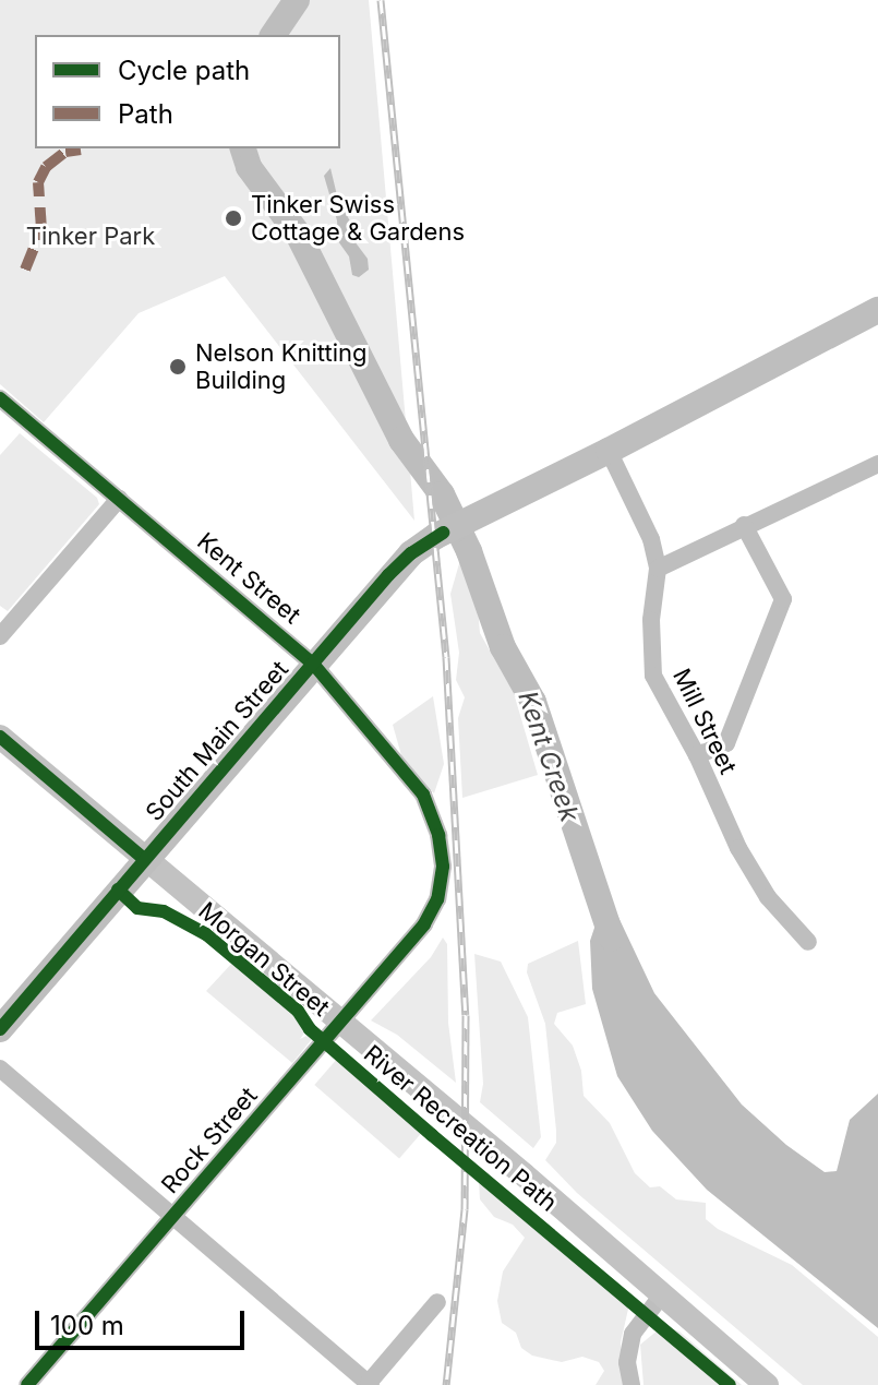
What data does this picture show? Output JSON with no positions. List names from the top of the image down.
{
  "streets": {
    "main road": ["South Main Street", "Morgan Street"],
    "street": ["Kent Street", "Mill Street", "Rock Street"],
    "cycle path": ["River Recreation Path"]
  },
  "crossings": [
    ["Kent Street", "South Main Street"],
    ["Kent Street", "Rock Street"],
    ["Mill Street", "South Main Street"],
    ["South Main Street", "Morgan Street"],
    ["Morgan Street", "Rock Street"]
  ],
  "water": ["Kent Creek"],
  "parks": ["Tinker Park"],
  "places": ["Tinker Swiss Cottage & Gardens", "Nelson Knitting Building"],
  "legend": ["Cycle path", "Path"],
  "scale_bar": "100 m"
}
